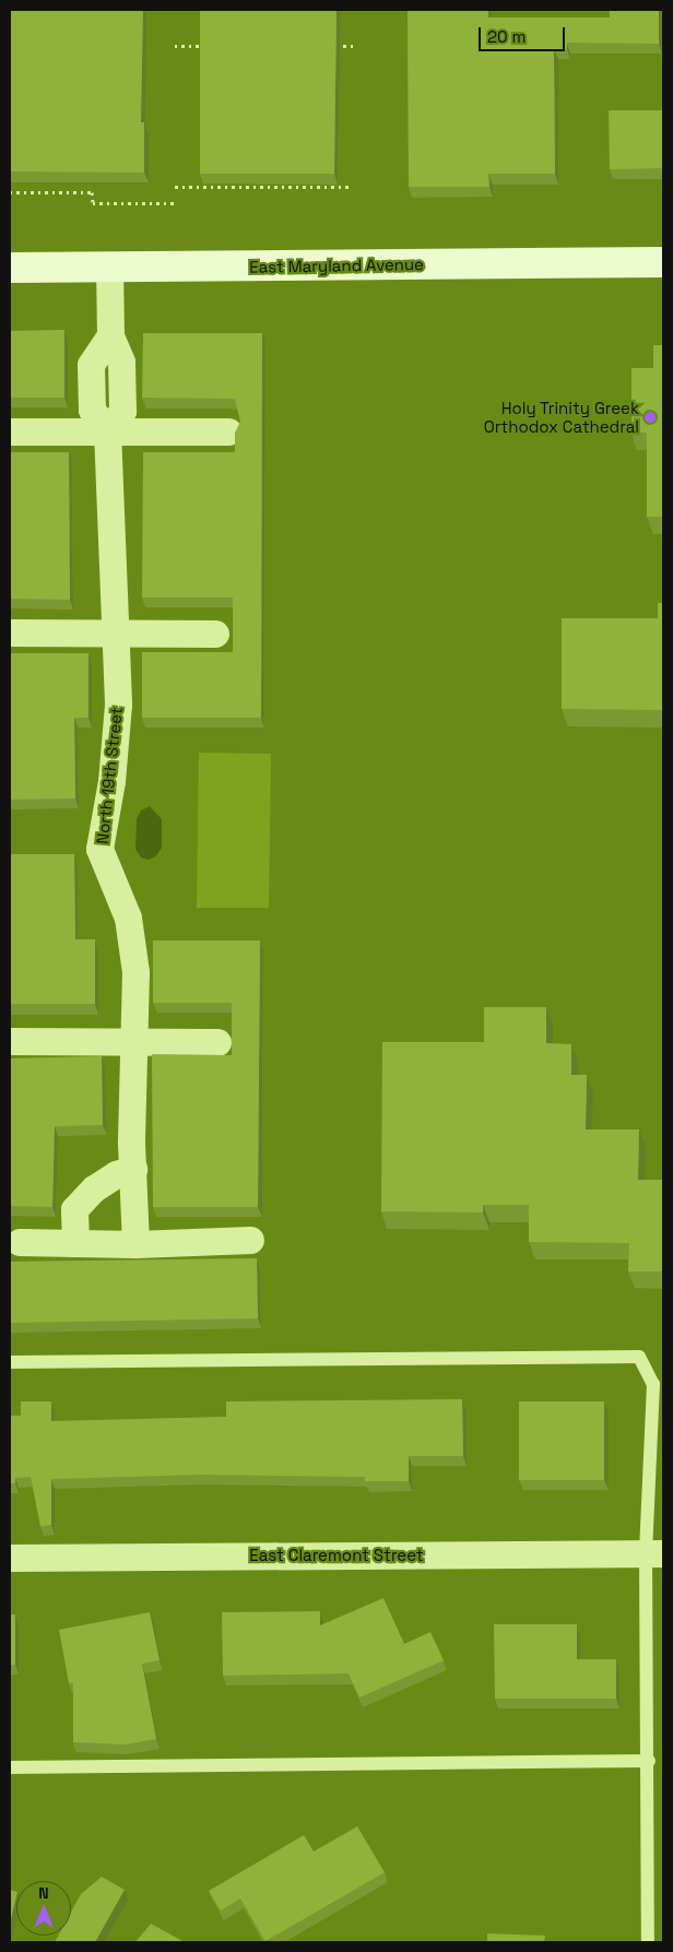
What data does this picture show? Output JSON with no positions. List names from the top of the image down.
{
  "streets": {
    "street": ["East Maryland Avenue", "North 19th Street", "East Claremont Street"]
  },
  "places": ["Holy Trinity Greek Orthodox Cathedral"],
  "scale_bar": "20 m",
  "north": "top"
}
